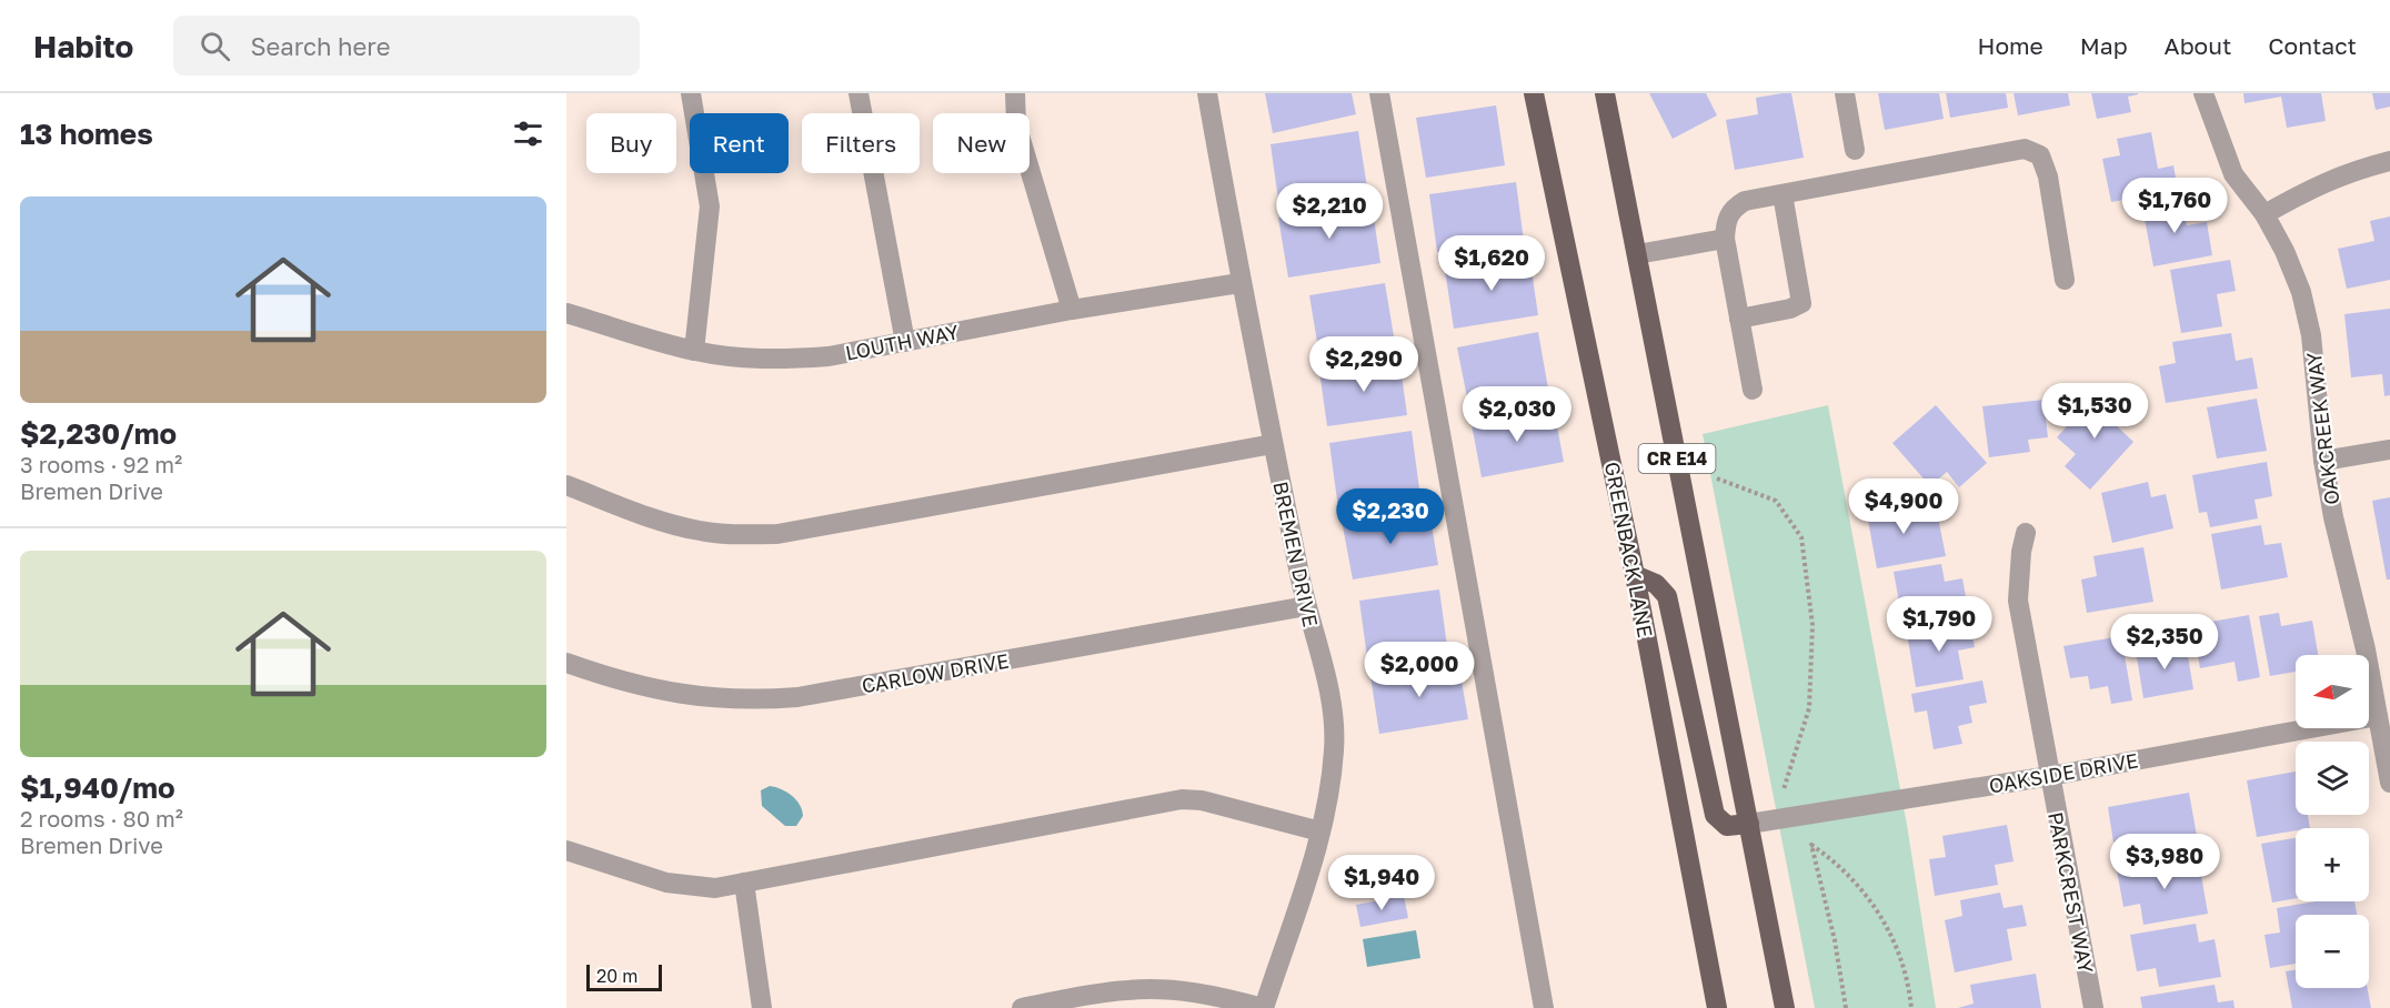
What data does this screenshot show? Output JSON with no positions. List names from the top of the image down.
{
  "streets": {
    "main road": ["CR E14", "GREENBACK LANE"],
    "street": [
      "LOUTH WAY",
      "OAKCREEK WAY",
      "BREMEN DRIVE",
      "CARLOW DRIVE",
      "OAKSIDE DRIVE",
      "PARKCREST WAY"
    ]
  },
  "crossings": [
    ["LOUTH WAY", "BREMEN DRIVE"],
    ["OAKCREEK WAY", "OAKSIDE DRIVE"],
    ["CR E14", "OAKSIDE DRIVE"],
    ["BREMEN DRIVE", "CARLOW DRIVE"],
    ["OAKSIDE DRIVE", "PARKCREST WAY"]
  ],
  "scale_bar": "20 m",
  "north": "left",
  "page": {
    "header": "Habito",
    "search": "Search here",
    "nav": [
      "Home",
      "Map",
      "About",
      "Contact"
    ],
    "heading": "13 homes",
    "chip": [
      "Buy",
      "Rent",
      "Filters",
      "New"
    ],
    "list": [
      {
        "name": "$2,230/mo",
        "note": "3 rooms · 92 m² · Bremen Drive"
      },
      {
        "name": "$1,940/mo",
        "note": "2 rooms · 80 m² · Bremen Drive"
      }
    ],
    "price": [
      "$1,760",
      "$2,210",
      "$1,620",
      "$2,290",
      "$1,530",
      "$2,030",
      "$4,900",
      "$2,230",
      "$1,790",
      "$2,350",
      "$2,000",
      "$3,980",
      "$1,940"
    ],
    "map_buttons": ["+", "−"],
    "scale": "20 m"
  }
}
